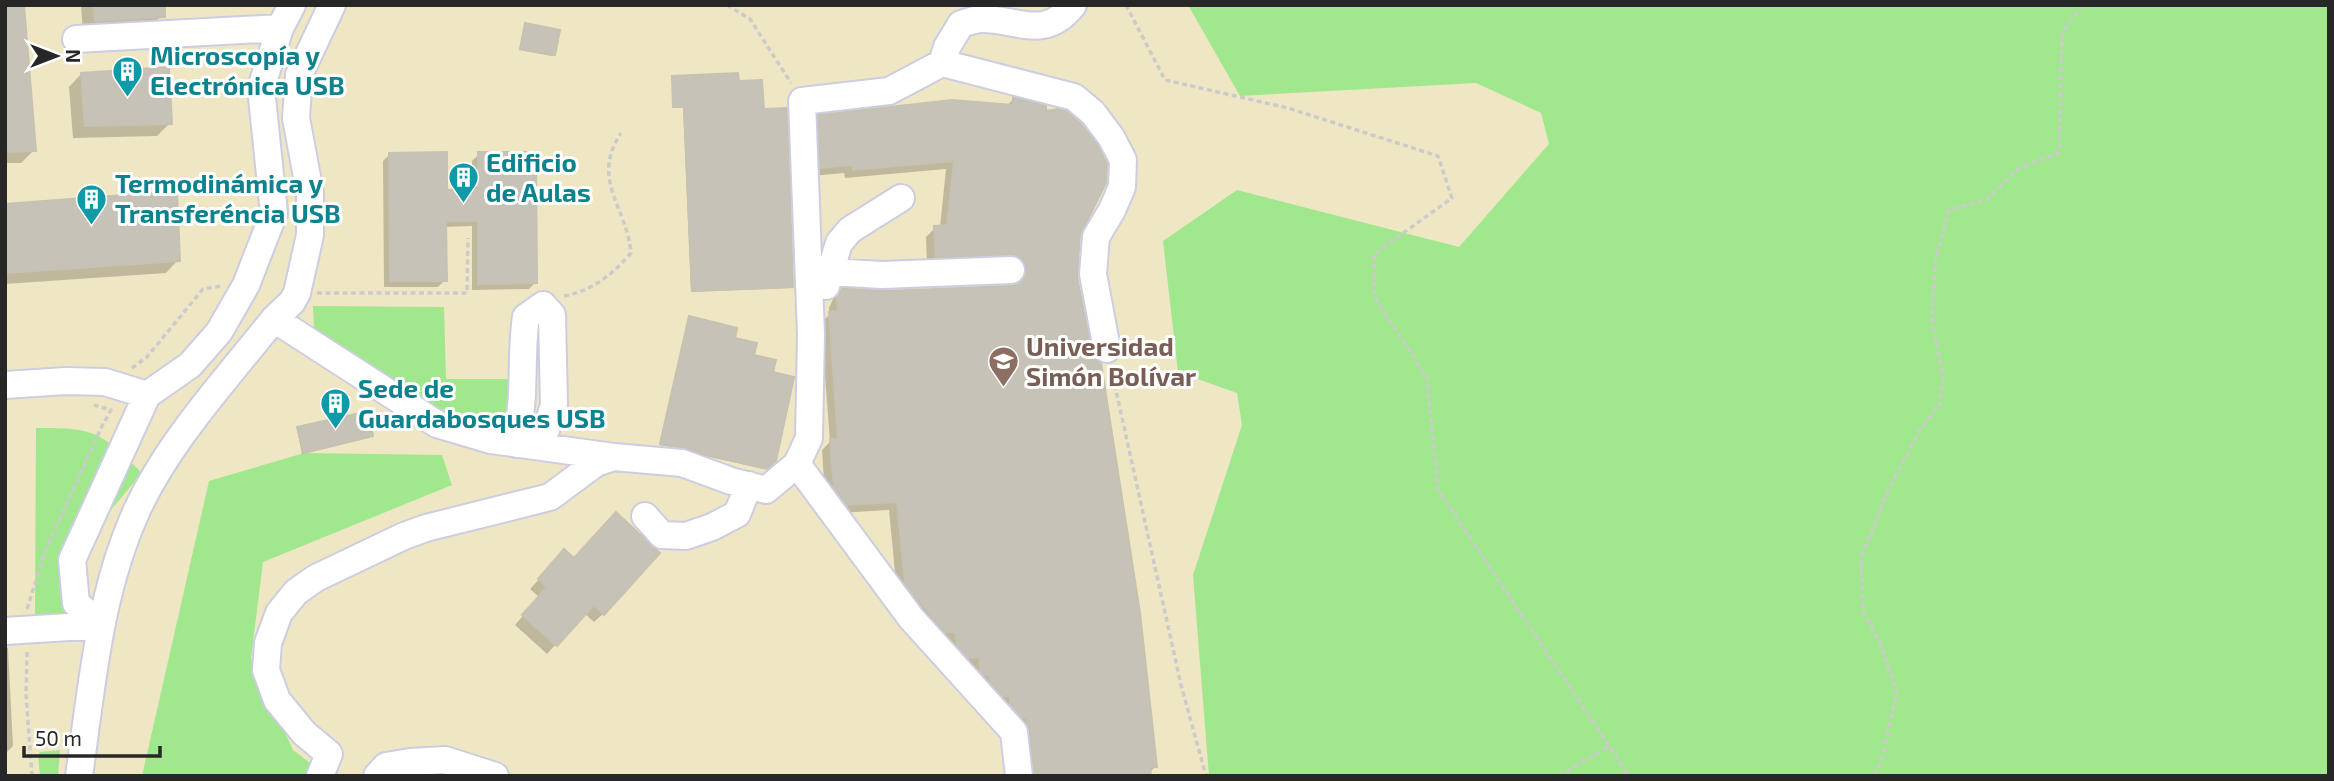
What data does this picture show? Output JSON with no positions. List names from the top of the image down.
{
  "places": {
    "building": [
      "Microscopía y Electrónica USB",
      "Edificio de Aulas",
      "Termodinámica y Transferéncia USB",
      "Sede de Guardabosques USB"
    ],
    "school or university": ["Universidad Simón Bolívar"]
  },
  "scale_bar": "50 m",
  "north": "right"
}
